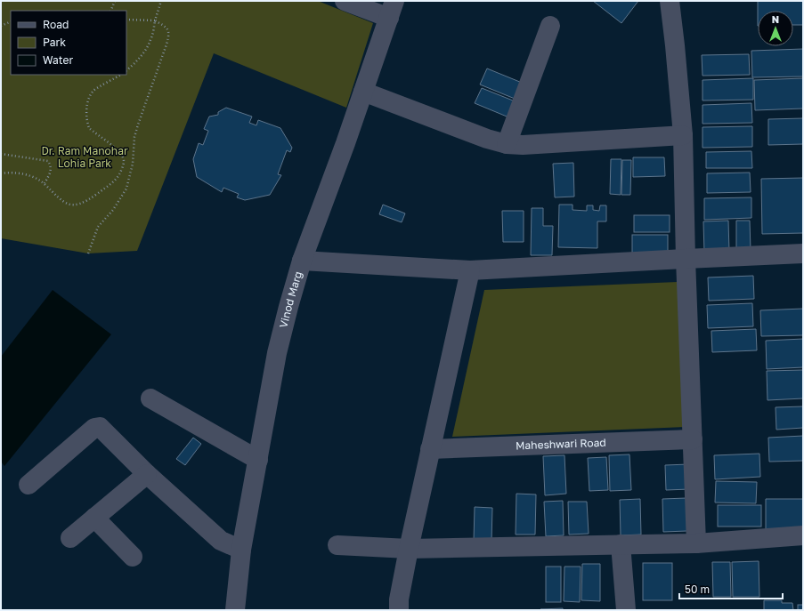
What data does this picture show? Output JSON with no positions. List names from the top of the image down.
{
  "streets": {
    "street": ["Vinod Marg", "Maheshwari Road"]
  },
  "parks": ["Dr. Ram Manohar Lohia Park"],
  "legend": ["Road", "Park", "Water"],
  "scale_bar": "50 m",
  "north": "top"
}
